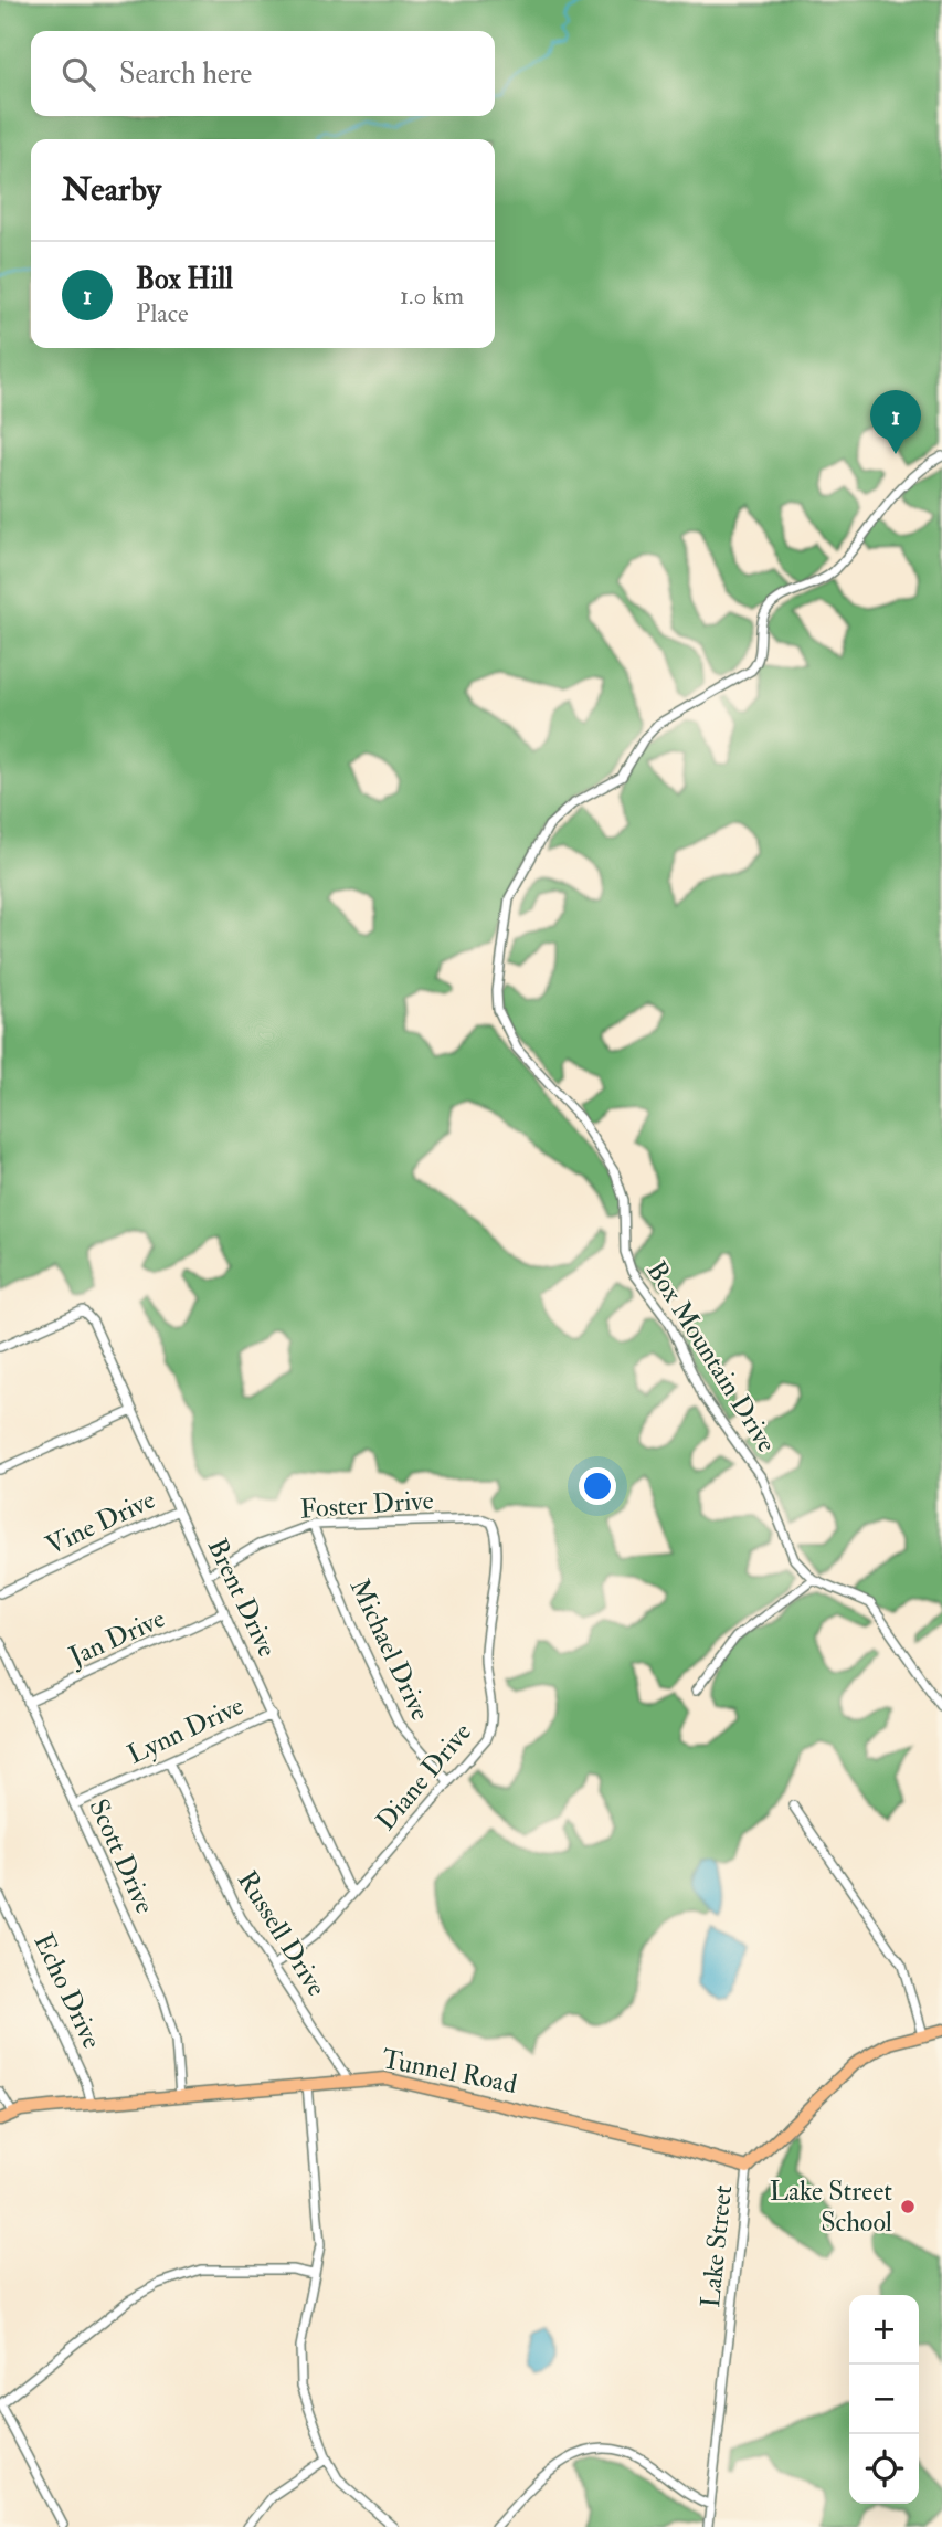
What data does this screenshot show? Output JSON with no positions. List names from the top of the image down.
{
  "streets": {
    "main road": ["Tunnel Road", "Lake Street"],
    "street": [
      "Box Mountain Drive",
      "Foster Drive",
      "Vine Drive",
      "Brent Drive",
      "Jan Drive",
      "Michael Drive",
      "Lynn Drive",
      "Diane Drive",
      "Scott Drive",
      "Russell Drive",
      "Echo Drive"
    ]
  },
  "crossings": [
    ["Foster Drive", "Brent Drive"],
    ["Foster Drive", "Michael Drive"],
    ["Foster Drive", "Diane Drive"],
    ["Vine Drive", "Brent Drive"],
    ["Brent Drive", "Jan Drive"],
    ["Brent Drive", "Lynn Drive"],
    ["Brent Drive", "Diane Drive"],
    ["Jan Drive", "Scott Drive"],
    ["Michael Drive", "Diane Drive"],
    ["Lynn Drive", "Scott Drive"],
    ["Lynn Drive", "Russell Drive"],
    ["Diane Drive", "Russell Drive"],
    ["Scott Drive", "Tunnel Road"],
    ["Russell Drive", "Tunnel Road"],
    ["Echo Drive", "Tunnel Road"],
    ["Tunnel Road", "Lake Street"]
  ],
  "places": ["Lake Street School"],
  "page": {
    "search": "Search here",
    "heading": "Nearby",
    "list": [
      {
        "mark": "1",
        "name": "Box Hill",
        "note": "Place",
        "value": "1.0 km"
      }
    ],
    "pins": "1",
    "map_buttons": ["+", "−"]
  }
}
